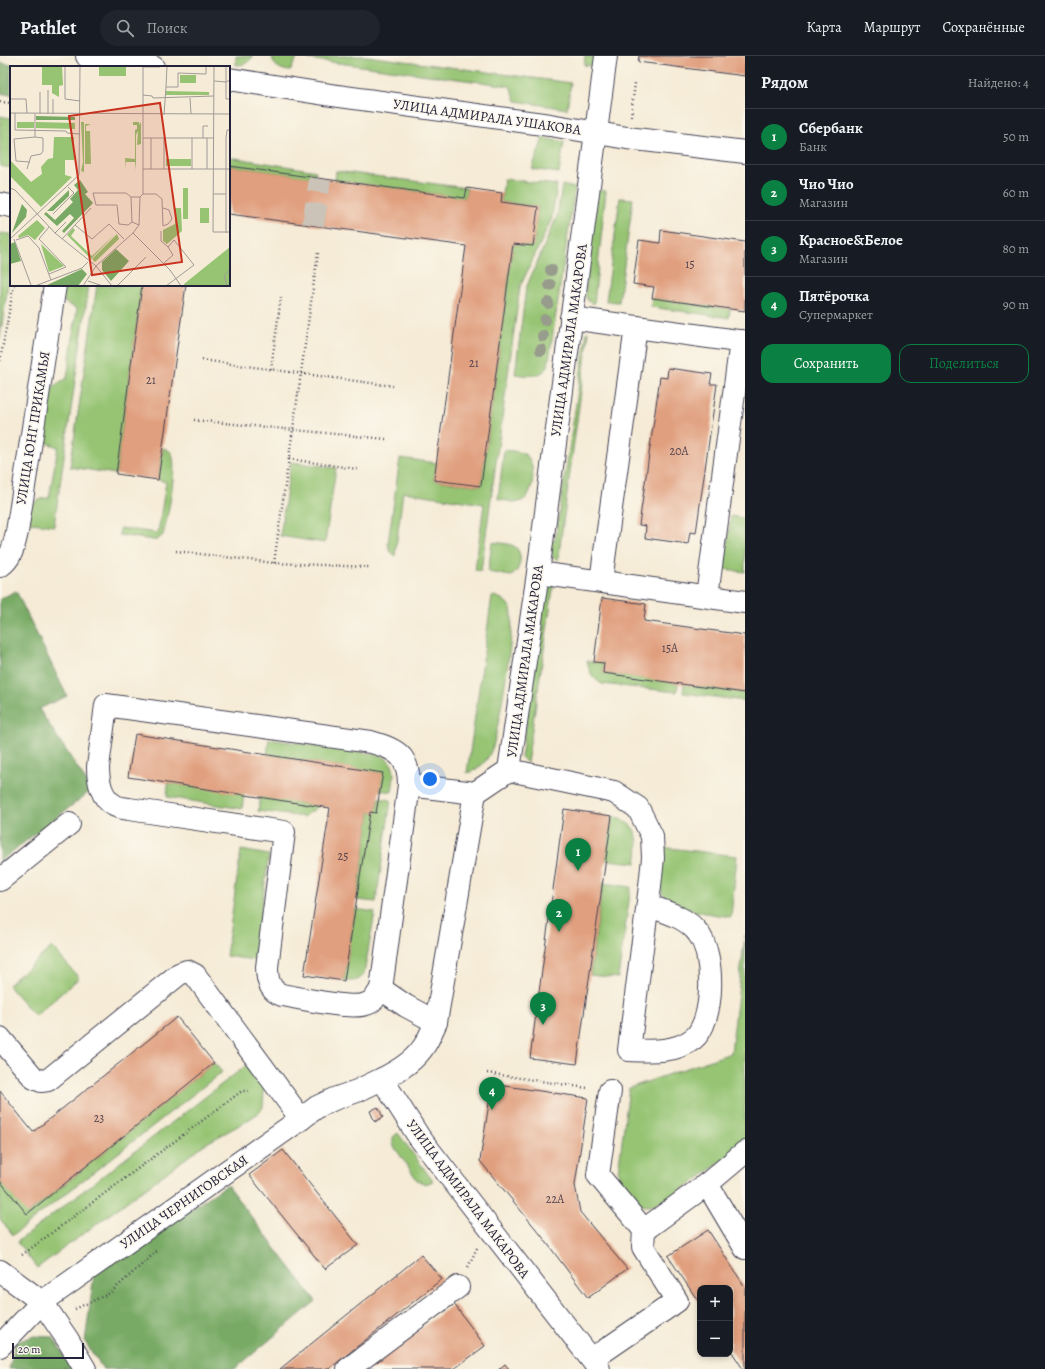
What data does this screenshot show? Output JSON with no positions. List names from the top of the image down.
{
  "streets": {
    "street": [
      "УЛИЦА АДМИРАЛА УШАКОВА",
      "УЛИЦА АДМИРАЛА МАКАРОВА",
      "УЛИЦА ЮНГ ПРИКАМЬЯ",
      "УЛИЦА ЧЕРНИГОВСКАЯ"
    ]
  },
  "crossings": [
    ["УЛИЦА АДМИРАЛА УШАКОВА", "УЛИЦА АДМИРАЛА МАКАРОВА"],
    ["УЛИЦА АДМИРАЛА МАКАРОВА", "УЛИЦА ЧЕРНИГОВСКАЯ"]
  ],
  "house_numbers": [
    "15",
    "21",
    "21",
    "20А",
    "15А",
    "25",
    "23",
    "22А"
  ],
  "scale_bar": "20 m",
  "page": {
    "header": "Pathlet",
    "search": "Поиск",
    "nav": ["Карта", "Маршрут", "Сохранённые"],
    "heading": ["Рядом", "Найдено: 4"],
    "list": [
      {
        "mark": "1",
        "name": "Сбербанк",
        "note": "Банк",
        "value": "50 m"
      },
      {
        "mark": "2",
        "name": "Чио Чио",
        "note": "Магазин",
        "value": "60 m"
      },
      {
        "mark": "3",
        "name": "Красное&Белое",
        "note": "Магазин",
        "value": "80 m"
      },
      {
        "mark": "4",
        "name": "Пятёрочка",
        "note": "Супермаркет",
        "value": "90 m"
      }
    ],
    "buttons": ["Сохранить", "Поделиться"],
    "pins": [
      "1",
      "2",
      "3",
      "4"
    ],
    "map_buttons": ["+", "−"],
    "scale": "20 m"
  }
}
